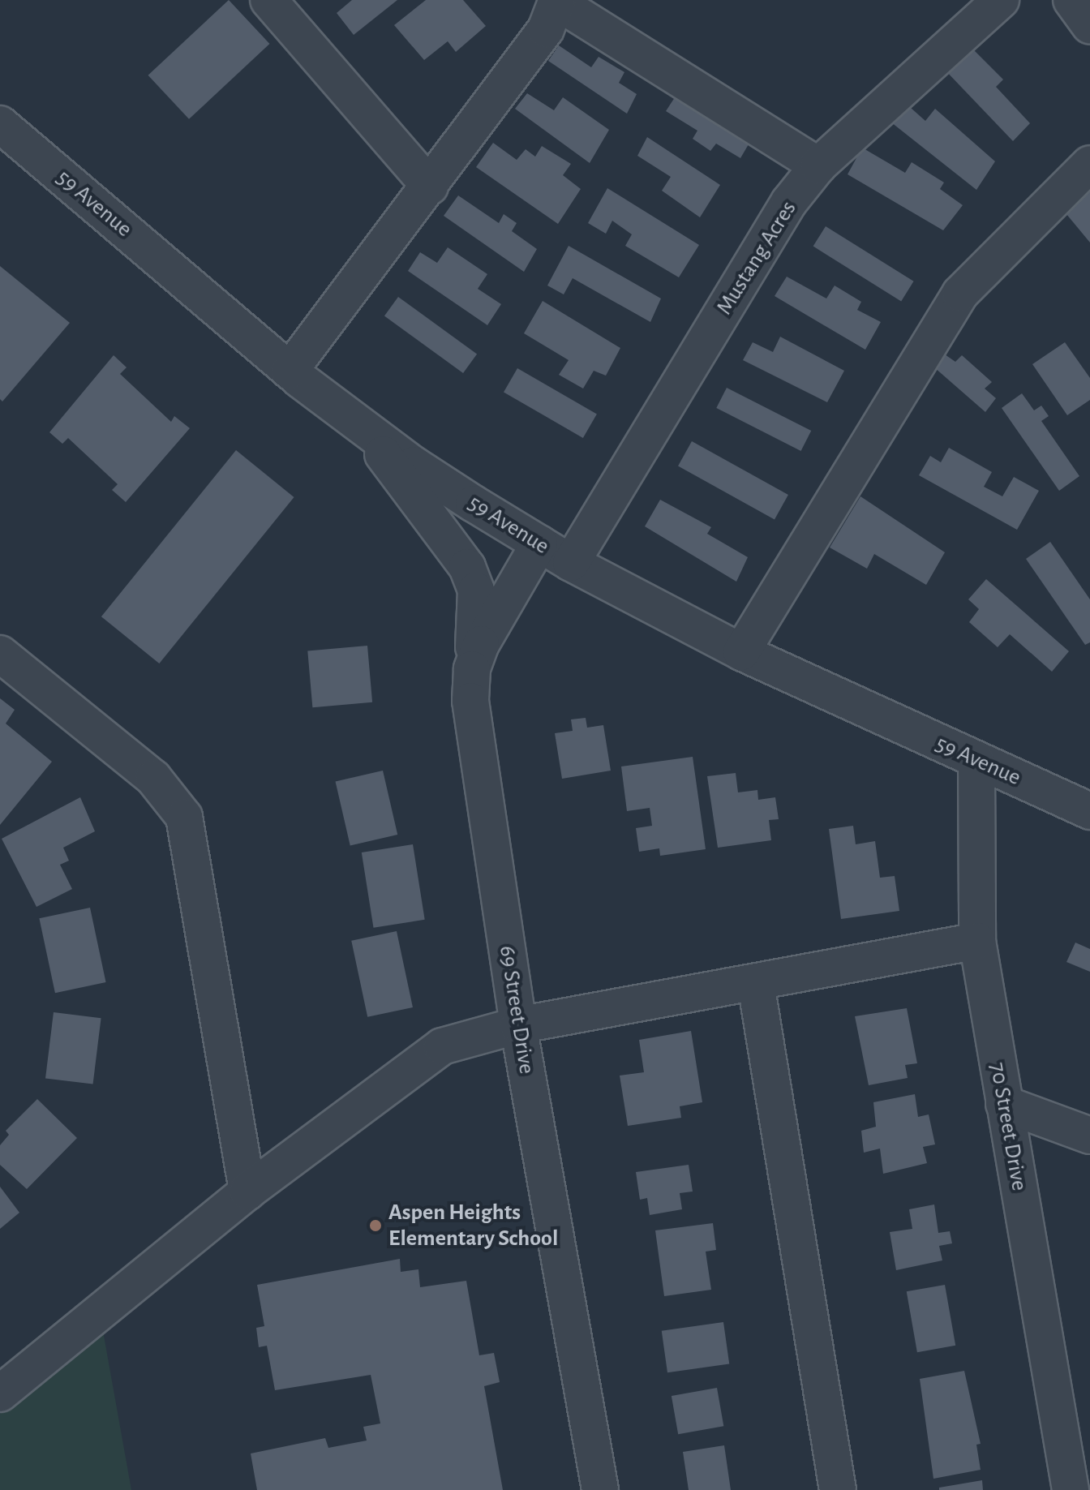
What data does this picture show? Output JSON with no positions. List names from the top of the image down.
{
  "streets": {
    "street": [
      "59 Avenue",
      "Mustang Acres",
      "69 Street Drive",
      "70 Street Drive"
    ]
  },
  "crossings": [
    ["59 Avenue", "Mustang Acres"],
    ["59 Avenue", "69 Street Drive"],
    ["59 Avenue", "70 Street Drive"]
  ],
  "places": ["Aspen Heights Elementary School"]
}
